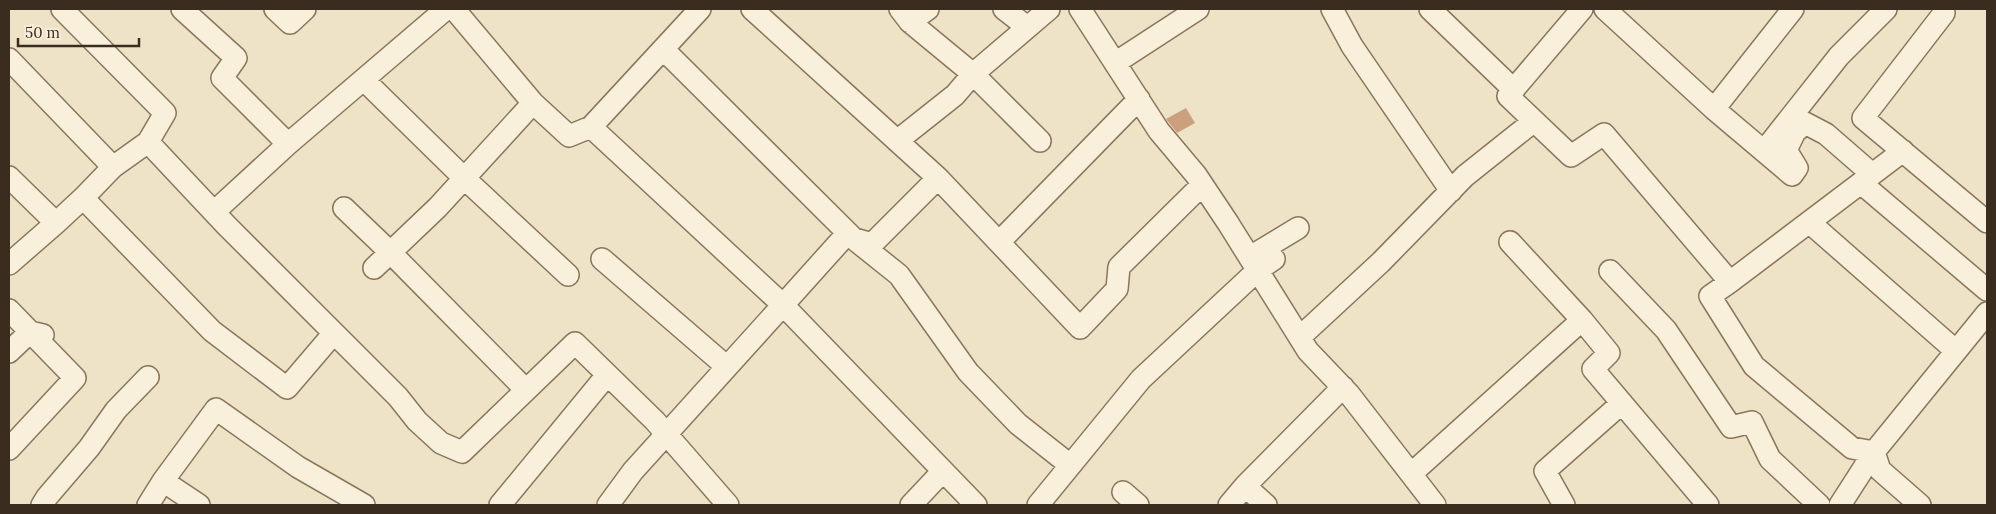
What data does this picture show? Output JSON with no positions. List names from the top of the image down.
{
  "scale_bar": "50 m"
}
